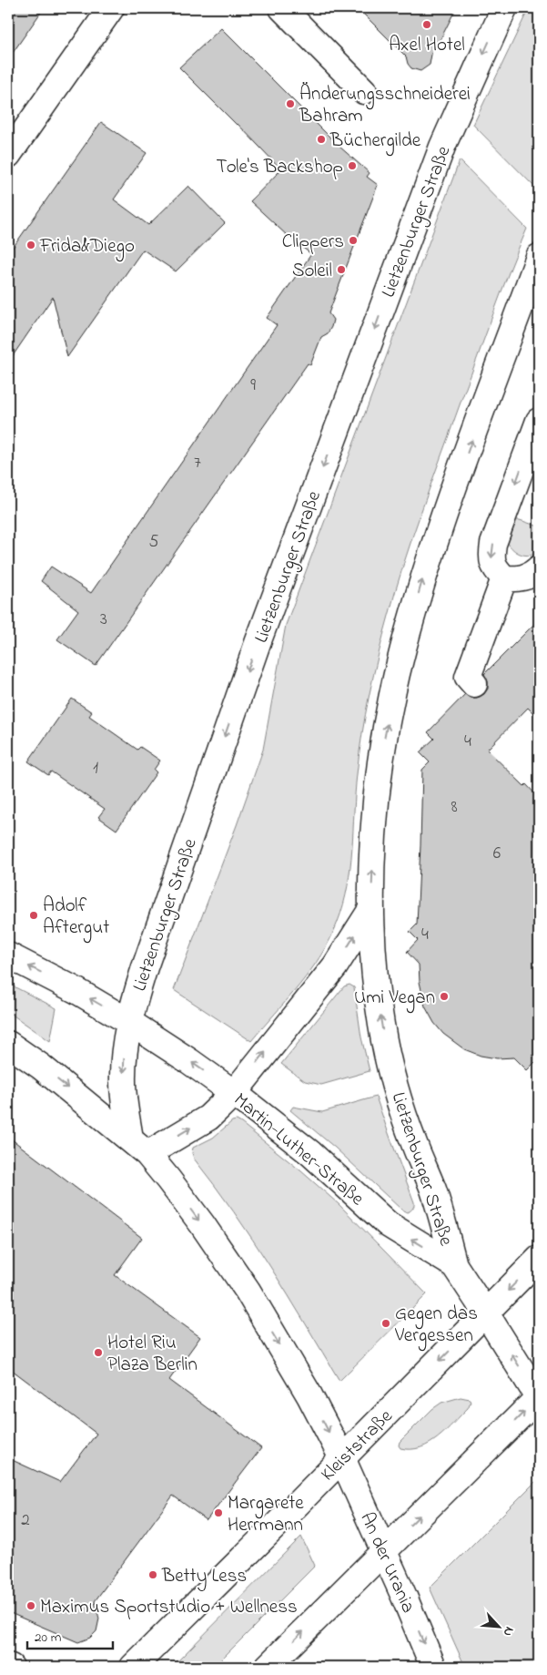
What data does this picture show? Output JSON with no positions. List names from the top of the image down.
{
  "streets": {
    "main road": [
      "Lietzenburger Straße",
      "Martin-Luther-Straße",
      "Kleiststraße",
      "An der Urania"
    ]
  },
  "crossings": [
    ["Lietzenburger Straße", "Martin-Luther-Straße"],
    ["Martin-Luther-Straße", "Kleiststraße"],
    ["Kleiststraße", "An der Urania"]
  ],
  "one_way": ["An der Urania"],
  "places": [
    "Axel Hotel",
    "Änderungsschneiderei Bahram",
    "Büchergilde",
    "Tole's Backshop",
    "Clippers",
    "Frida&Diego",
    "Soleil",
    "Adolf Aftergut",
    "Umi Vegan",
    "Gegen das Vergessen",
    "Hotel Riu Plaza Berlin",
    "Margarete Herrmann",
    "Betty Less",
    "Maximus Sportstudio + Wellness"
  ],
  "house_numbers": [
    "9",
    "7",
    "5",
    "3",
    "4",
    "1",
    "8",
    "6",
    "4",
    "2"
  ],
  "scale_bar": "20 m",
  "north": "bottom right"
}
